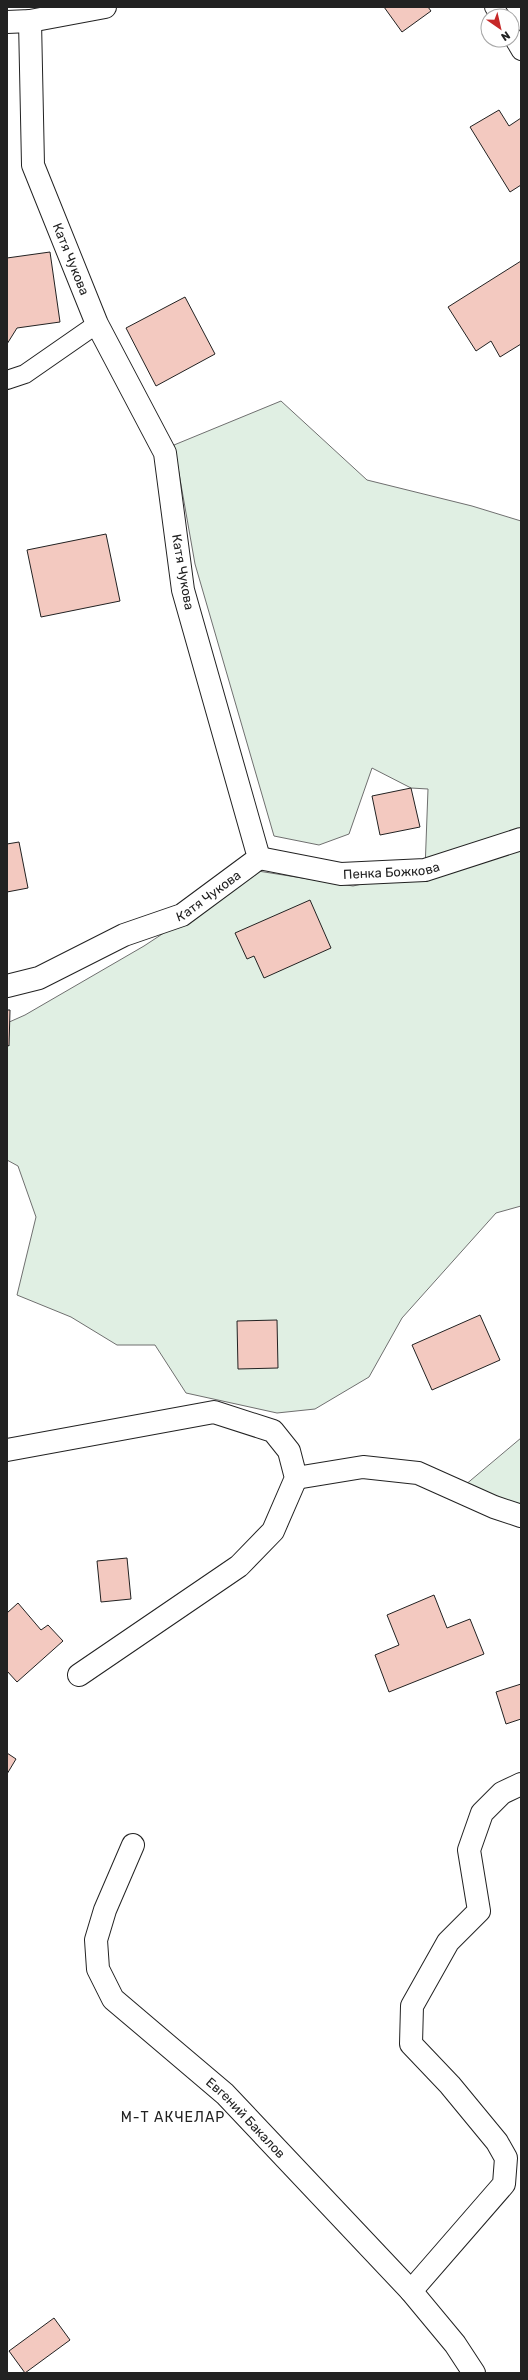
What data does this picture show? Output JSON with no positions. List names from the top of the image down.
{
  "streets": {
    "street": ["Катя Чукова", "Пенка Божкова", "Евгений Бакалов"]
  },
  "crossings": [
    ["Катя Чукова", "Пенка Божкова"]
  ],
  "districts": ["М-Т АКЧЕЛАР"],
  "north": "bottom right"
}
